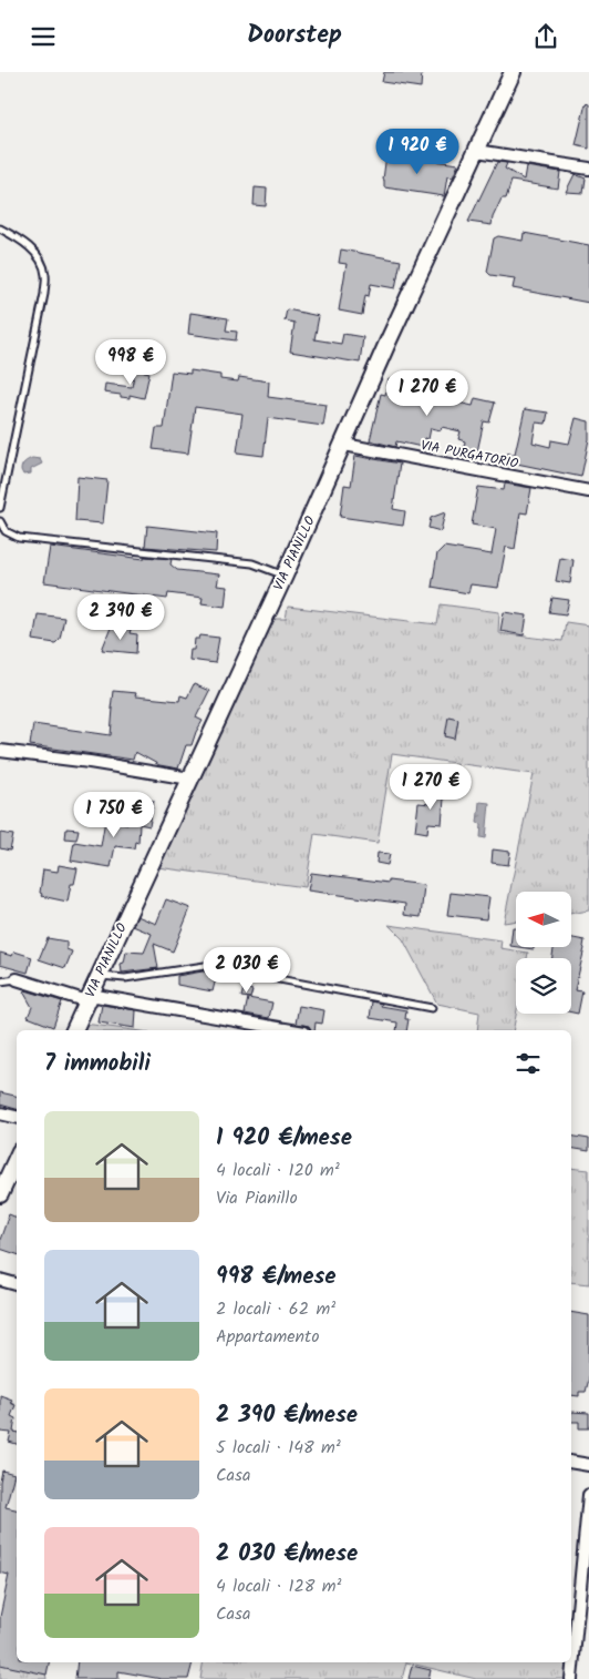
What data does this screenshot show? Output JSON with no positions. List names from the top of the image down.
{
  "streets": {
    "street": ["VIA PURGATORIO", "VIA PIANILLO"]
  },
  "crossings": [
    ["VIA PURGATORIO", "VIA PIANILLO"]
  ],
  "north": "left",
  "page": {
    "header": "Doorstep",
    "price": [
      "1 920 €",
      "998 €",
      "1 270 €",
      "2 390 €",
      "1 270 €",
      "1 750 €",
      "2 030 €"
    ],
    "heading": "7 immobili",
    "list": [
      {
        "name": "1 920 €/mese",
        "note": "4 locali · 120 m² · Via Pianillo"
      },
      {
        "name": "998 €/mese",
        "note": "2 locali · 62 m² · Appartamento"
      },
      {
        "name": "2 390 €/mese",
        "note": "5 locali · 148 m² · Casa"
      },
      {
        "name": "2 030 €/mese",
        "note": "4 locali · 128 m² · Casa"
      }
    ]
  }
}
